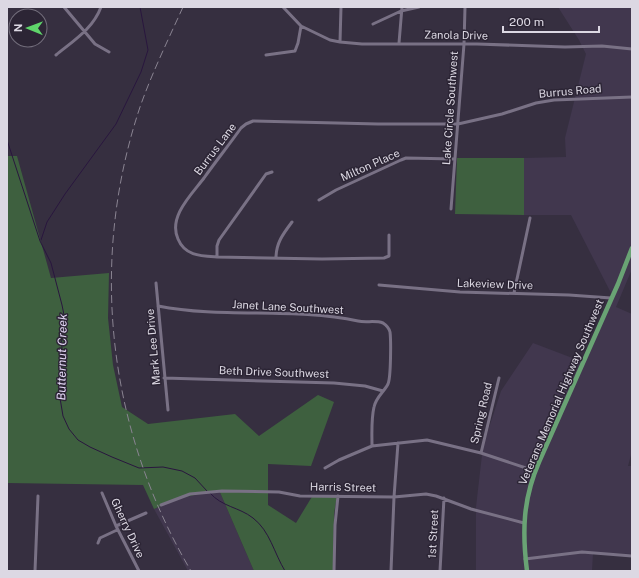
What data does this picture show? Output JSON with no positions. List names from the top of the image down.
{
  "streets": {
    "main road": ["Veterans Memorial Highway Southwest"],
    "street": [
      "Zanola Drive",
      "Burrus Road",
      "Lake Circle Southwest",
      "Burrus Lane",
      "Milton Place",
      "Lakeview Drive",
      "Janet Lane Southwest",
      "Mark Lee Drive",
      "Beth Drive Southwest",
      "Spring Road",
      "Harris Street",
      "Gherry Drive",
      "1st Street"
    ]
  },
  "crossings": [
    ["Zanola Drive", "Lake Circle Southwest"],
    ["Burrus Road", "Lake Circle Southwest"],
    ["Burrus Road", "Burrus Lane"],
    ["Lake Circle Southwest", "Burrus Lane"],
    ["Lake Circle Southwest", "Milton Place"],
    ["Lakeview Drive", "Veterans Memorial Highway Southwest"],
    ["Janet Lane Southwest", "Mark Lee Drive"],
    ["Janet Lane Southwest", "Beth Drive Southwest"],
    ["Mark Lee Drive", "Beth Drive Southwest"],
    ["Veterans Memorial Highway Southwest", "Harris Street"],
    ["Harris Street", "1st Street"]
  ],
  "water": ["Butternut Creek"],
  "scale_bar": "200 m",
  "north": "left"
}
